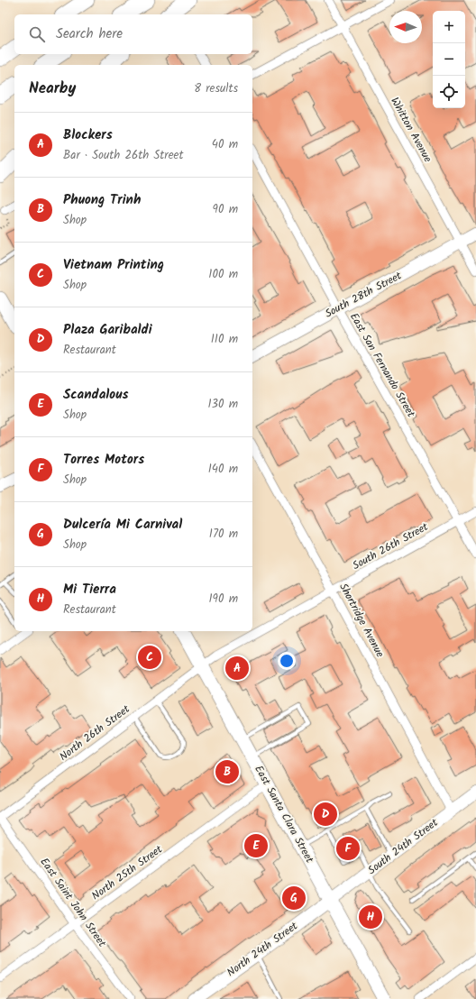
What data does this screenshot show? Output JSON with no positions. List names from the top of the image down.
{
  "streets": {
    "main road": [
      "South 28th Street",
      "East Santa Clara Street",
      "South 24th Street",
      "North 24th Street"
    ],
    "street": [
      "Whitton Avenue",
      "East San Fernando Street",
      "South 26th Street",
      "Shortridge Avenue",
      "North 26th Street",
      "North 25th Street",
      "East Saint John Street"
    ]
  },
  "crossings": [
    ["Whitton Avenue", "South 28th Street"],
    ["South 28th Street", "East San Fernando Street"],
    ["East San Fernando Street", "South 26th Street"],
    ["South 26th Street", "Shortridge Avenue"],
    ["South 26th Street", "North 26th Street"],
    ["South 26th Street", "East Santa Clara Street"],
    ["Shortridge Avenue", "South 24th Street"],
    ["North 26th Street", "East Santa Clara Street"],
    ["North 26th Street", "East Saint John Street"],
    ["East Santa Clara Street", "South 24th Street"],
    ["East Santa Clara Street", "North 25th Street"],
    ["East Santa Clara Street", "North 24th Street"],
    ["South 24th Street", "North 24th Street"],
    ["North 25th Street", "East Saint John Street"]
  ],
  "north": "left",
  "page": {
    "map_buttons": ["+", "−"],
    "search": "Search here",
    "heading": ["Nearby", "8 results"],
    "list": [
      {
        "mark": "A",
        "name": "Blockers",
        "note": "Bar · South 26th Street",
        "value": "40 m"
      },
      {
        "mark": "B",
        "name": "Phuong Trinh",
        "note": "Shop",
        "value": "90 m"
      },
      {
        "mark": "C",
        "name": "Vietnam Printing",
        "note": "Shop",
        "value": "100 m"
      },
      {
        "mark": "D",
        "name": "Plaza Garibaldi",
        "note": "Restaurant",
        "value": "110 m"
      },
      {
        "mark": "E",
        "name": "Scandalous",
        "note": "Shop",
        "value": "130 m"
      },
      {
        "mark": "F",
        "name": "Torres Motors",
        "note": "Shop",
        "value": "140 m"
      },
      {
        "mark": "G",
        "name": "Dulcería Mi Carnival",
        "note": "Shop",
        "value": "170 m"
      },
      {
        "mark": "H",
        "name": "Mi Tierra",
        "note": "Restaurant",
        "value": "190 m"
      }
    ],
    "pins": [
      "C",
      "A",
      "B",
      "D",
      "E",
      "F",
      "G",
      "H"
    ]
  }
}
